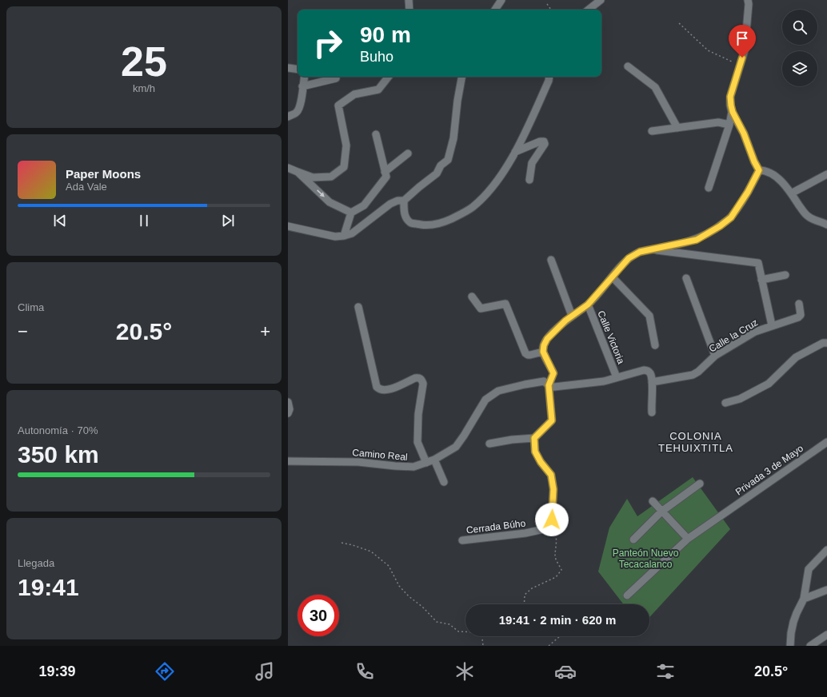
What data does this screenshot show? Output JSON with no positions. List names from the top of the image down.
{
  "streets": {
    "street": [
      "Calle la Cruz",
      "Calle Victoria",
      "Camino Real",
      "Privada 3 de Mayo",
      "Cerrada Búho"
    ]
  },
  "districts": ["COLONIA TEHUIXTITLA"],
  "parks": ["Panteón Nuevo Tecacalanco"],
  "page": {
    "tile": [
      ["25", "km/h"],
      "Clima",
      ["Autonomía · 70%", "350 km"],
      ["Llegada", "19:41"]
    ],
    "turn": ["90 m", "Buho"],
    "song": ["Paper Moons", "Ada Vale"],
    "heat": ["−", "20.5°", "+"],
    "limit": "30",
    "trip": "19:41 · 2 min · 620 m",
    "tabs": ["19:39", "20.5°"]
  }
}
